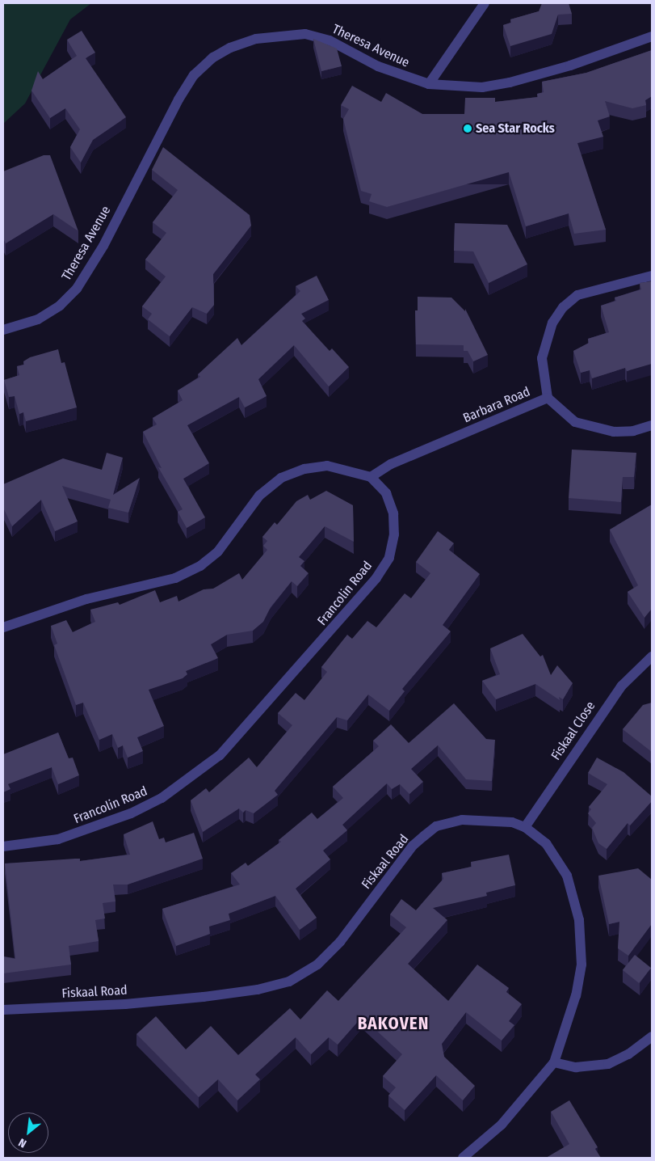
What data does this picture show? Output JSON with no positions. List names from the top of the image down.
{
  "streets": {
    "street": [
      "Theresa Avenue",
      "Barbara Road",
      "Francolin Road",
      "Fiskaal Close",
      "Fiskaal Road"
    ]
  },
  "crossings": [
    ["Barbara Road", "Francolin Road"],
    ["Fiskaal Close", "Fiskaal Road"]
  ],
  "districts": ["BAKOVEN"],
  "places": ["Sea Star Rocks"],
  "north": "bottom left"
}
